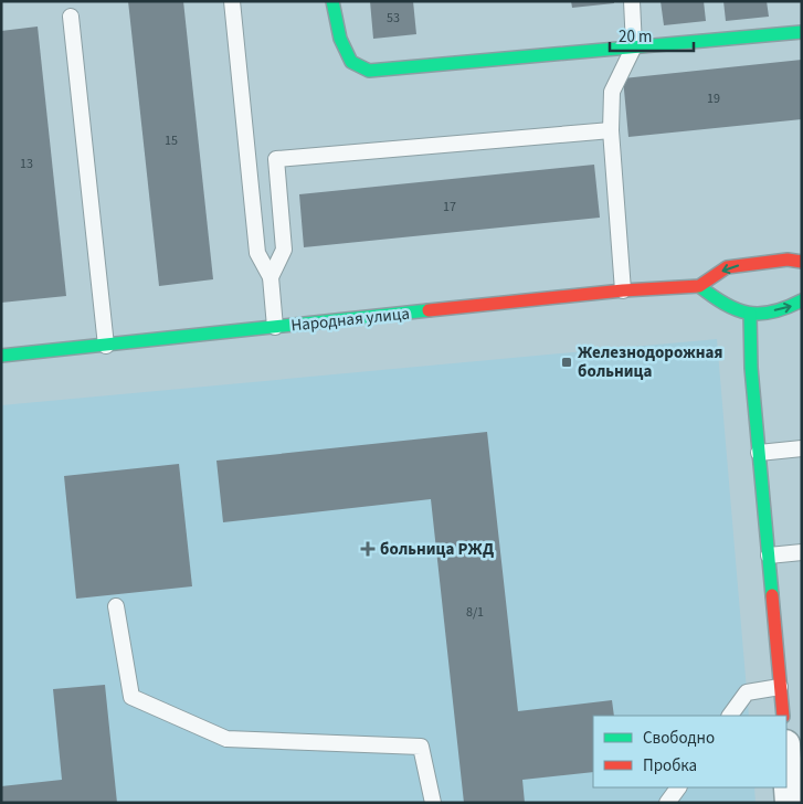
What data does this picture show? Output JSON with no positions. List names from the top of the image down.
{
  "streets": {
    "street": ["Народная улица"]
  },
  "places": {
    "transit": ["Железнодорожная больница"],
    "health": ["больница РЖД"]
  },
  "house_numbers": [
    "53",
    "19",
    "15",
    "13",
    "17",
    "8/1"
  ],
  "legend": ["Свободно", "Пробка"],
  "scale_bar": "20 m"
}
